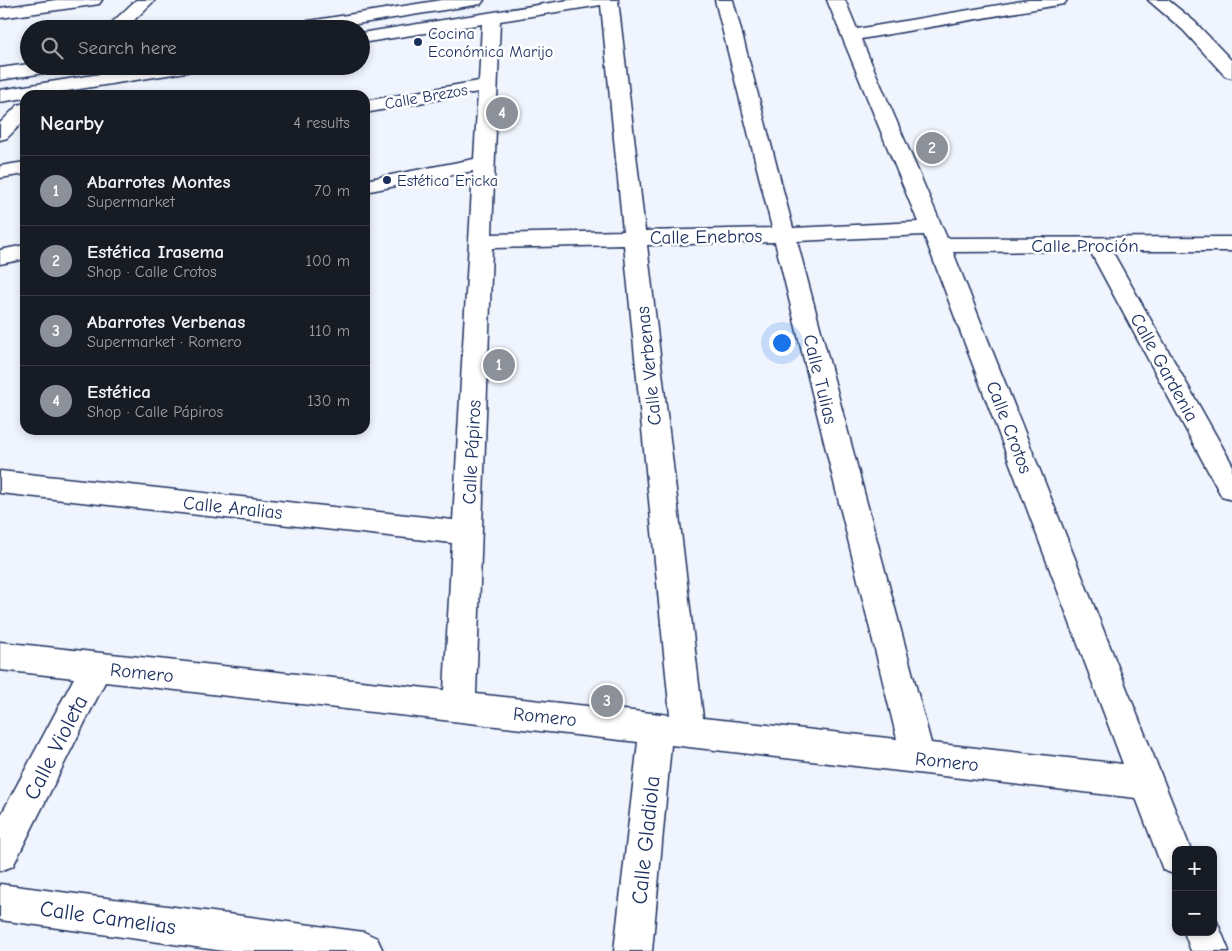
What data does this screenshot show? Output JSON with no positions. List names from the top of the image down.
{
  "streets": {
    "street": [
      "Calle Brezos",
      "Calle Enebros",
      "Calle Proción",
      "Calle Verbenas",
      "Calle Gardenia",
      "Calle Tulias",
      "Calle Crotos",
      "Calle Pápiros",
      "Calle Aralias",
      "Romero",
      "Calle Violeta",
      "Calle Gladiola",
      "Calle Camelias"
    ]
  },
  "crossings": [
    ["Calle Brezos", "Calle Pápiros"],
    ["Calle Enebros", "Calle Proción"],
    ["Calle Enebros", "Calle Verbenas"],
    ["Calle Enebros", "Calle Tulias"],
    ["Calle Enebros", "Calle Crotos"],
    ["Calle Enebros", "Calle Pápiros"],
    ["Calle Proción", "Calle Gardenia"],
    ["Calle Proción", "Calle Crotos"],
    ["Calle Verbenas", "Romero"],
    ["Calle Verbenas", "Calle Gladiola"],
    ["Calle Tulias", "Romero"],
    ["Calle Crotos", "Romero"],
    ["Calle Pápiros", "Calle Aralias"],
    ["Calle Pápiros", "Romero"],
    ["Romero", "Calle Violeta"],
    ["Romero", "Calle Gladiola"]
  ],
  "places": ["Cocina Económica Marijo", "Estética Ericka"],
  "page": {
    "search": "Search here",
    "heading": ["Nearby", "4 results"],
    "pins": [
      "4",
      "2",
      "1",
      "3"
    ],
    "list": [
      {
        "mark": "1",
        "name": "Abarrotes Montes",
        "note": "Supermarket",
        "value": "70 m"
      },
      {
        "mark": "2",
        "name": "Estética Irasema",
        "note": "Shop · Calle Crotos",
        "value": "100 m"
      },
      {
        "mark": "3",
        "name": "Abarrotes Verbenas",
        "note": "Supermarket · Romero",
        "value": "110 m"
      },
      {
        "mark": "4",
        "name": "Estética",
        "note": "Shop · Calle Pápiros",
        "value": "130 m"
      }
    ],
    "map_buttons": ["+", "−"]
  }
}
